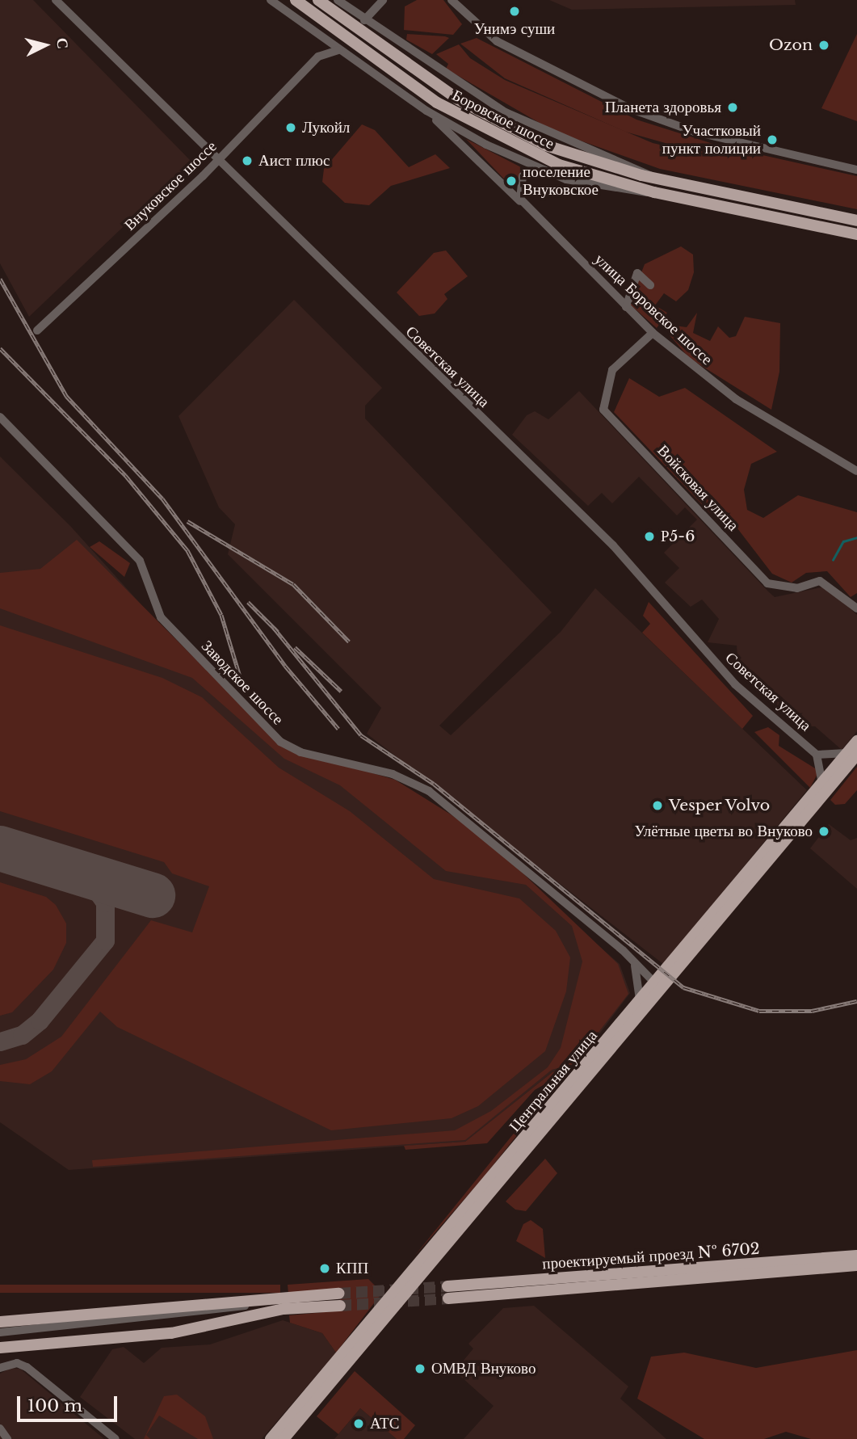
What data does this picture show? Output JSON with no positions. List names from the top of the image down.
{
  "streets": {
    "main road": ["Боровское шоссе", "Центральная улица", "проектируемый проезд № 6702"],
    "street": [
      "Внуковское шоссе",
      "улица Боровское шоссе",
      "Советская улица",
      "Войсковая улица",
      "Заводское шоссе"
    ]
  },
  "crossings": [
    ["Внуковское шоссе", "Советская улица"],
    ["улица Боровское шоссе", "Войсковая улица"],
    ["Заводское шоссе", "Центральная улица"]
  ],
  "places": [
    "Унимэ суши",
    "Ozon",
    "Планета здоровья",
    "Лукойл",
    "Участковый пункт полиции",
    "Аист плюс",
    "поселение Внуковское",
    "Р5-6",
    "Vesper Volvo",
    "Улётные цветы во Внуково",
    "КПП",
    "ОМВД Внуково",
    "АТС"
  ],
  "scale_bar": "100 m",
  "north": "right"
}
